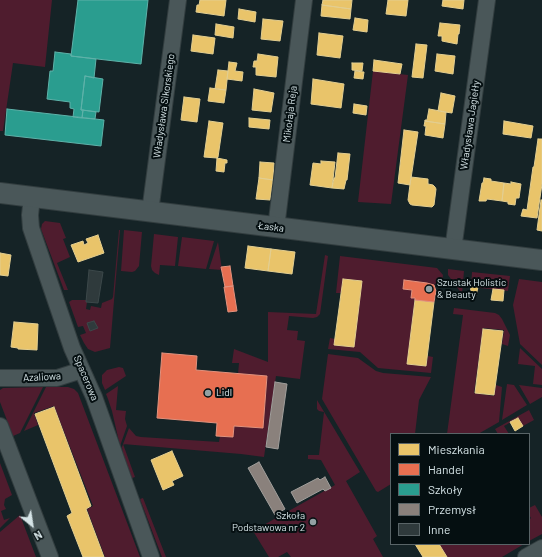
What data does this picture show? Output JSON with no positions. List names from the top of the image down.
{
  "streets": {
    "street": [
      "Władysława Sikorskiego",
      "Mikołaja Reja",
      "Władysława Jagiełły",
      "Łaska",
      "Azaliowa",
      "Spacerowa"
    ]
  },
  "crossings": [
    ["Władysława Sikorskiego", "Łaska"],
    ["Mikołaja Reja", "Łaska"],
    ["Władysława Jagiełły", "Łaska"],
    ["Łaska", "Spacerowa"],
    ["Azaliowa", "Spacerowa"]
  ],
  "places": ["Szustak Holistic & Beauty", "Lidl", "Szkoła Podstawowa nr 2"],
  "legend": [
    "Mieszkania",
    "Handel",
    "Szkoły",
    "Przemysł",
    "Inne"
  ],
  "north": "bottom right"
}
